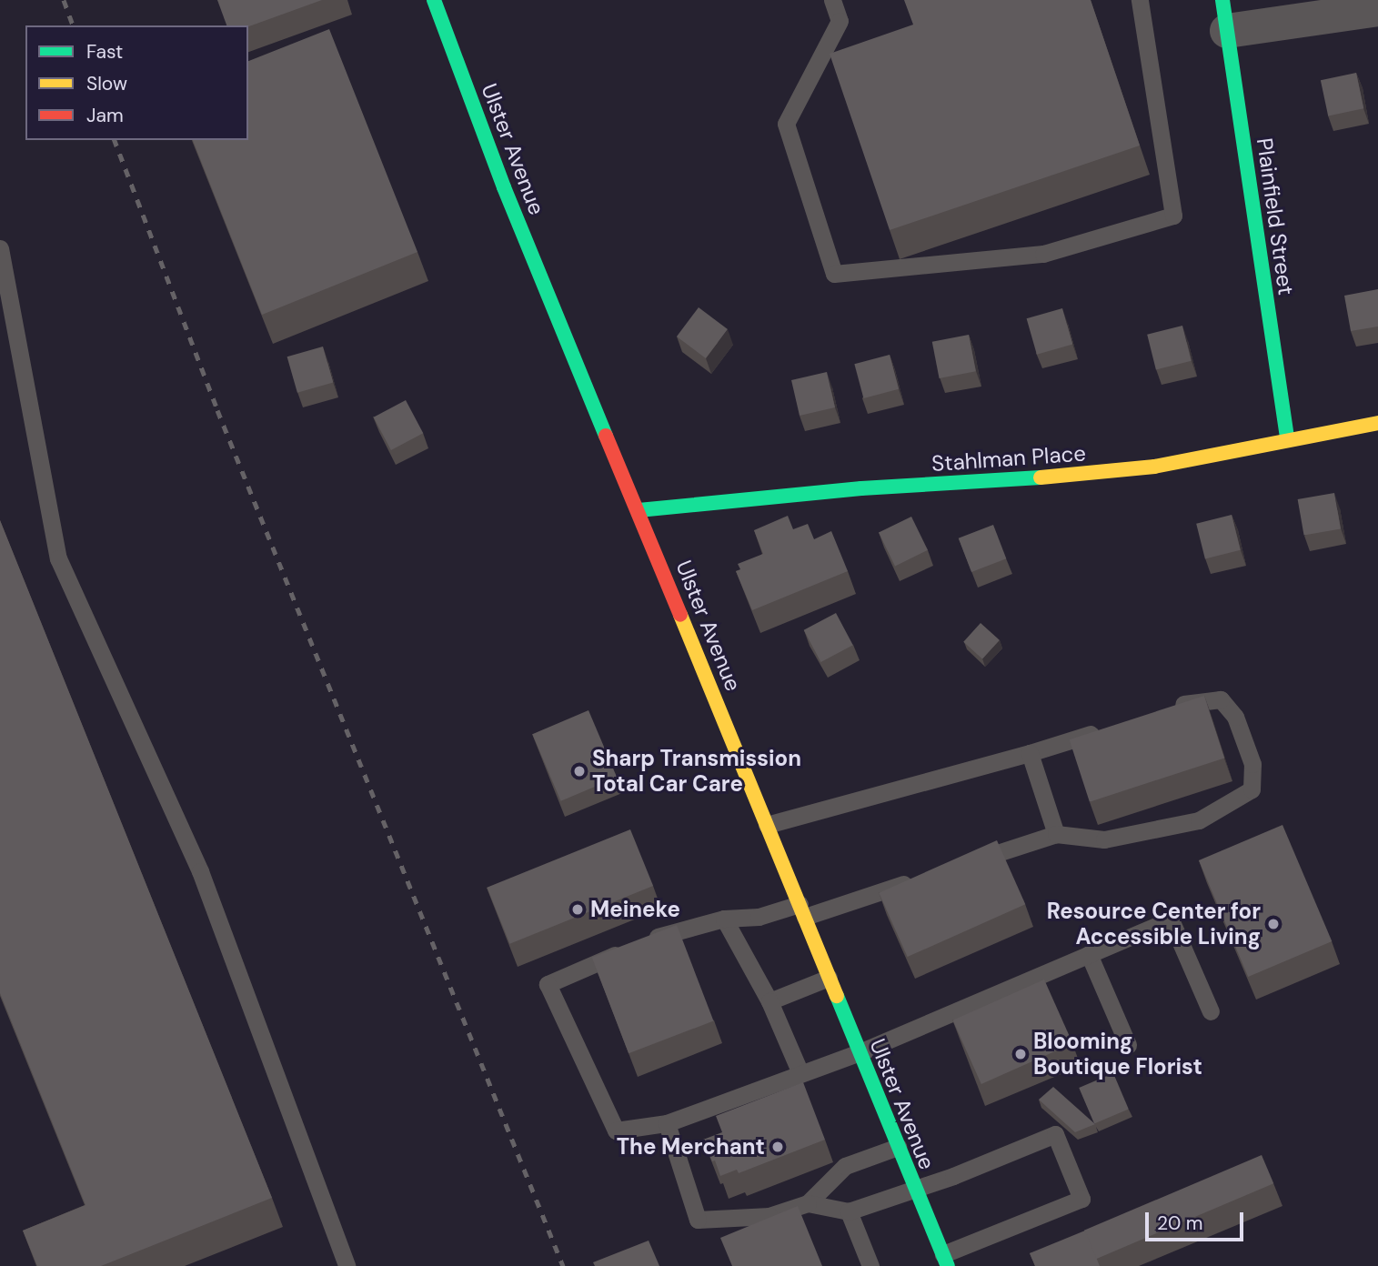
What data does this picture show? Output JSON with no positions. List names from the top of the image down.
{
  "streets": {
    "main road": ["Ulster Avenue", "Plainfield Street", "Stahlman Place"]
  },
  "crossings": [
    ["Ulster Avenue", "Stahlman Place"],
    ["Plainfield Street", "Stahlman Place"]
  ],
  "places": [
    "Sharp Transmission Total Car Care",
    "Meineke",
    "Resource Center for Accessible Living",
    "Blooming Boutique Florist",
    "The Merchant"
  ],
  "legend": ["Fast", "Slow", "Jam"],
  "scale_bar": "20 m"
}
